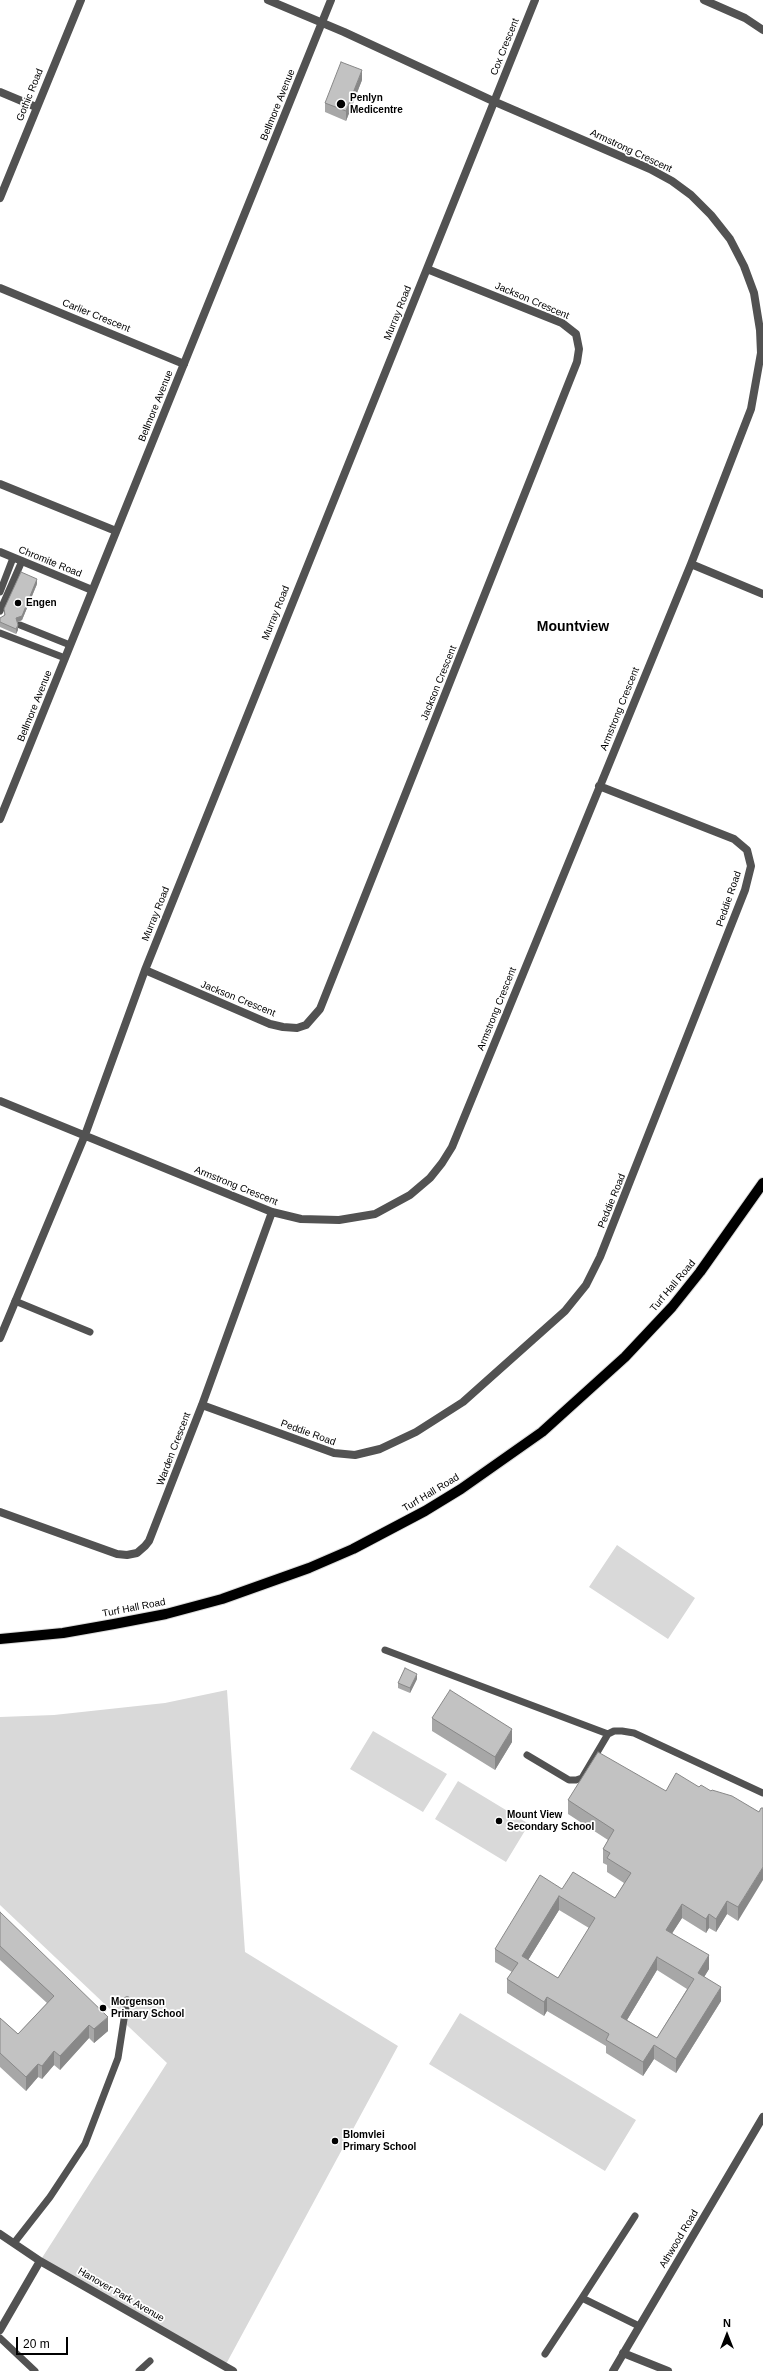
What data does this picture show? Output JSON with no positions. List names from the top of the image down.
{
  "streets": {
    "main road": ["Turf Hall Road"],
    "street": [
      "Cox Crescent",
      "Gothic Road",
      "Bellmore Avenue",
      "Armstrong Crescent",
      "Jackson Crescent",
      "Murray Road",
      "Carlier Crescent",
      "Chromite Road",
      "Peddie Road",
      "Warden Crescent",
      "Athwood Road",
      "Hanover Park Avenue"
    ]
  },
  "crossings": [
    ["Cox Crescent", "Armstrong Crescent"],
    ["Cox Crescent", "Murray Road"],
    ["Bellmore Avenue", "Armstrong Crescent"],
    ["Bellmore Avenue", "Carlier Crescent"],
    ["Bellmore Avenue", "Chromite Road"],
    ["Armstrong Crescent", "Murray Road"],
    ["Armstrong Crescent", "Peddie Road"],
    ["Armstrong Crescent", "Warden Crescent"],
    ["Jackson Crescent", "Murray Road"],
    ["Peddie Road", "Warden Crescent"]
  ],
  "districts": ["Mountview"],
  "places": [
    "Penlyn Medicentre",
    "Engen",
    "Mount View Secondary School",
    "Morgenson Primary School",
    "Blomvlei Primary School"
  ],
  "scale_bar": "20 m",
  "north": "top"
}
